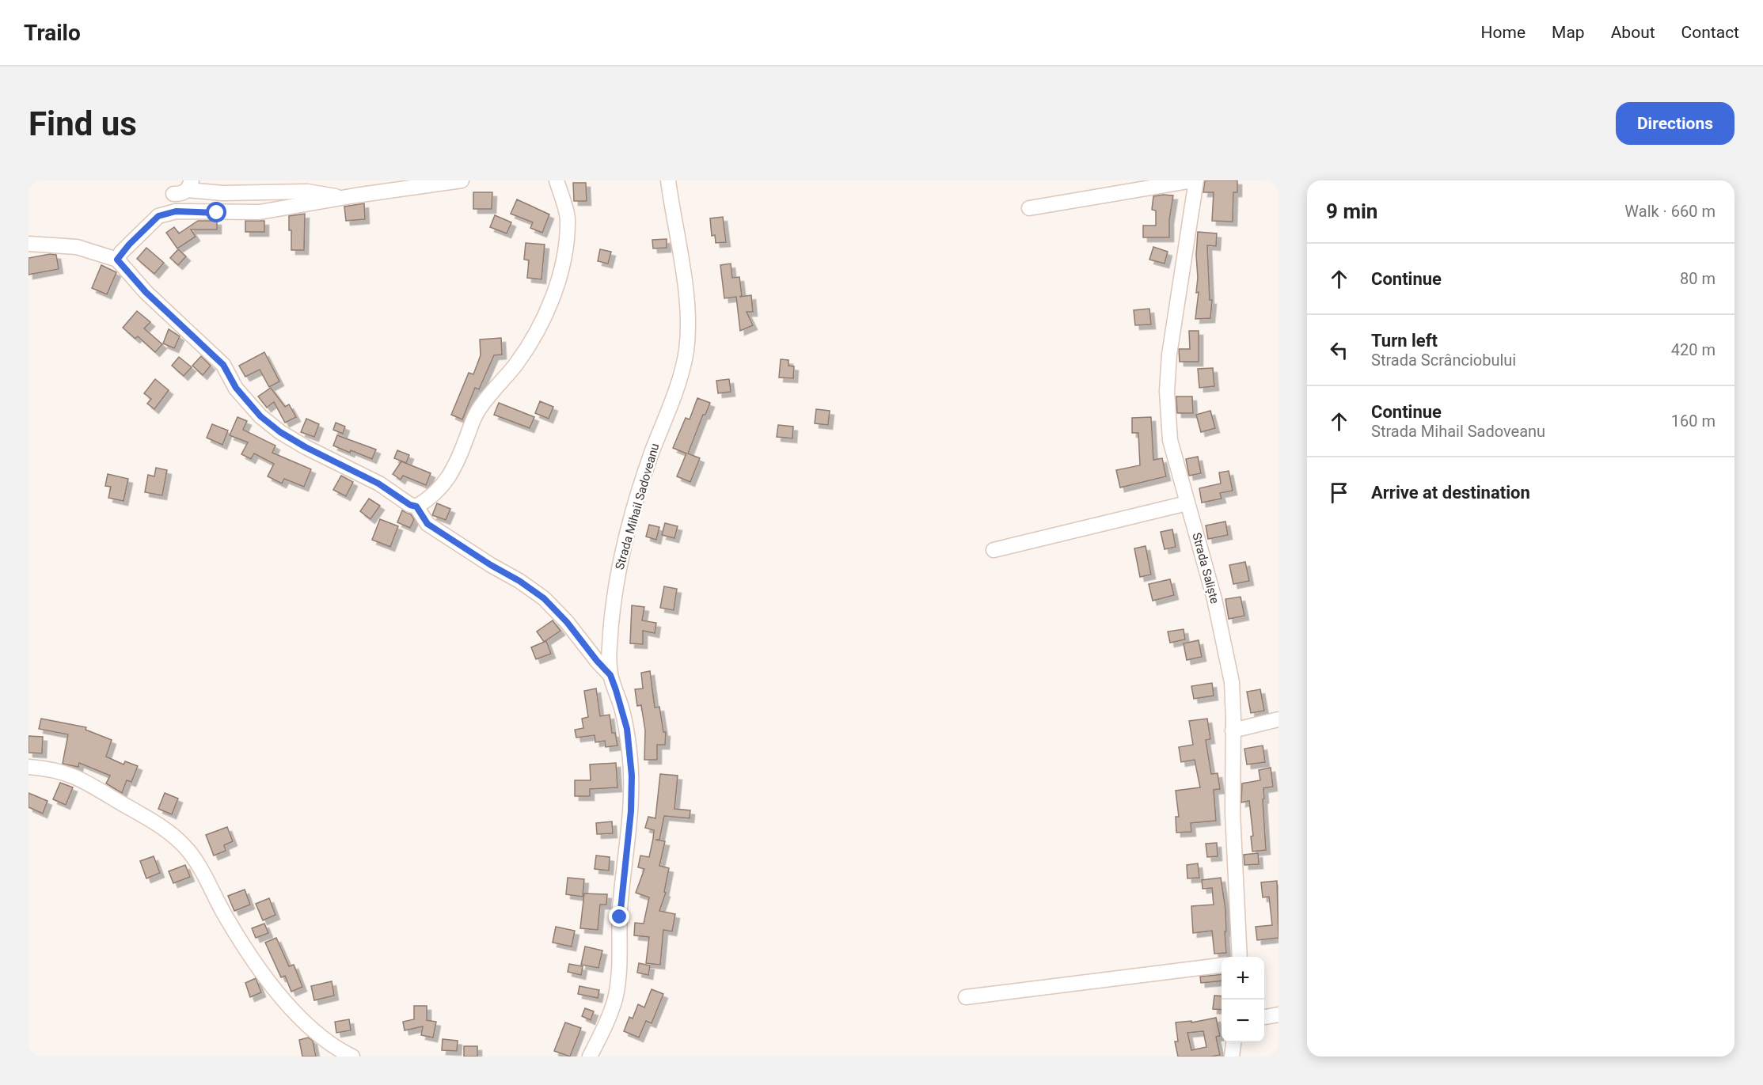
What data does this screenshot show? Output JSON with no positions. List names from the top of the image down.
{
  "streets": {
    "street": ["Strada Mihail Sadoveanu", "Strada Saliște"]
  },
  "page": {
    "header": "Trailo",
    "nav": [
      "Home",
      "Map",
      "About",
      "Contact"
    ],
    "buttons": "Directions",
    "title": "Find us",
    "heading": ["9 min", "Walk · 660 m"],
    "list": [
      ["Continue", "80 m"],
      ["Turn left", "Strada Scrânciobului", "420 m"],
      ["Continue", "Strada Mihail Sadoveanu", "160 m"],
      "Arrive at destination"
    ],
    "map_buttons": ["+", "−"]
  }
}
